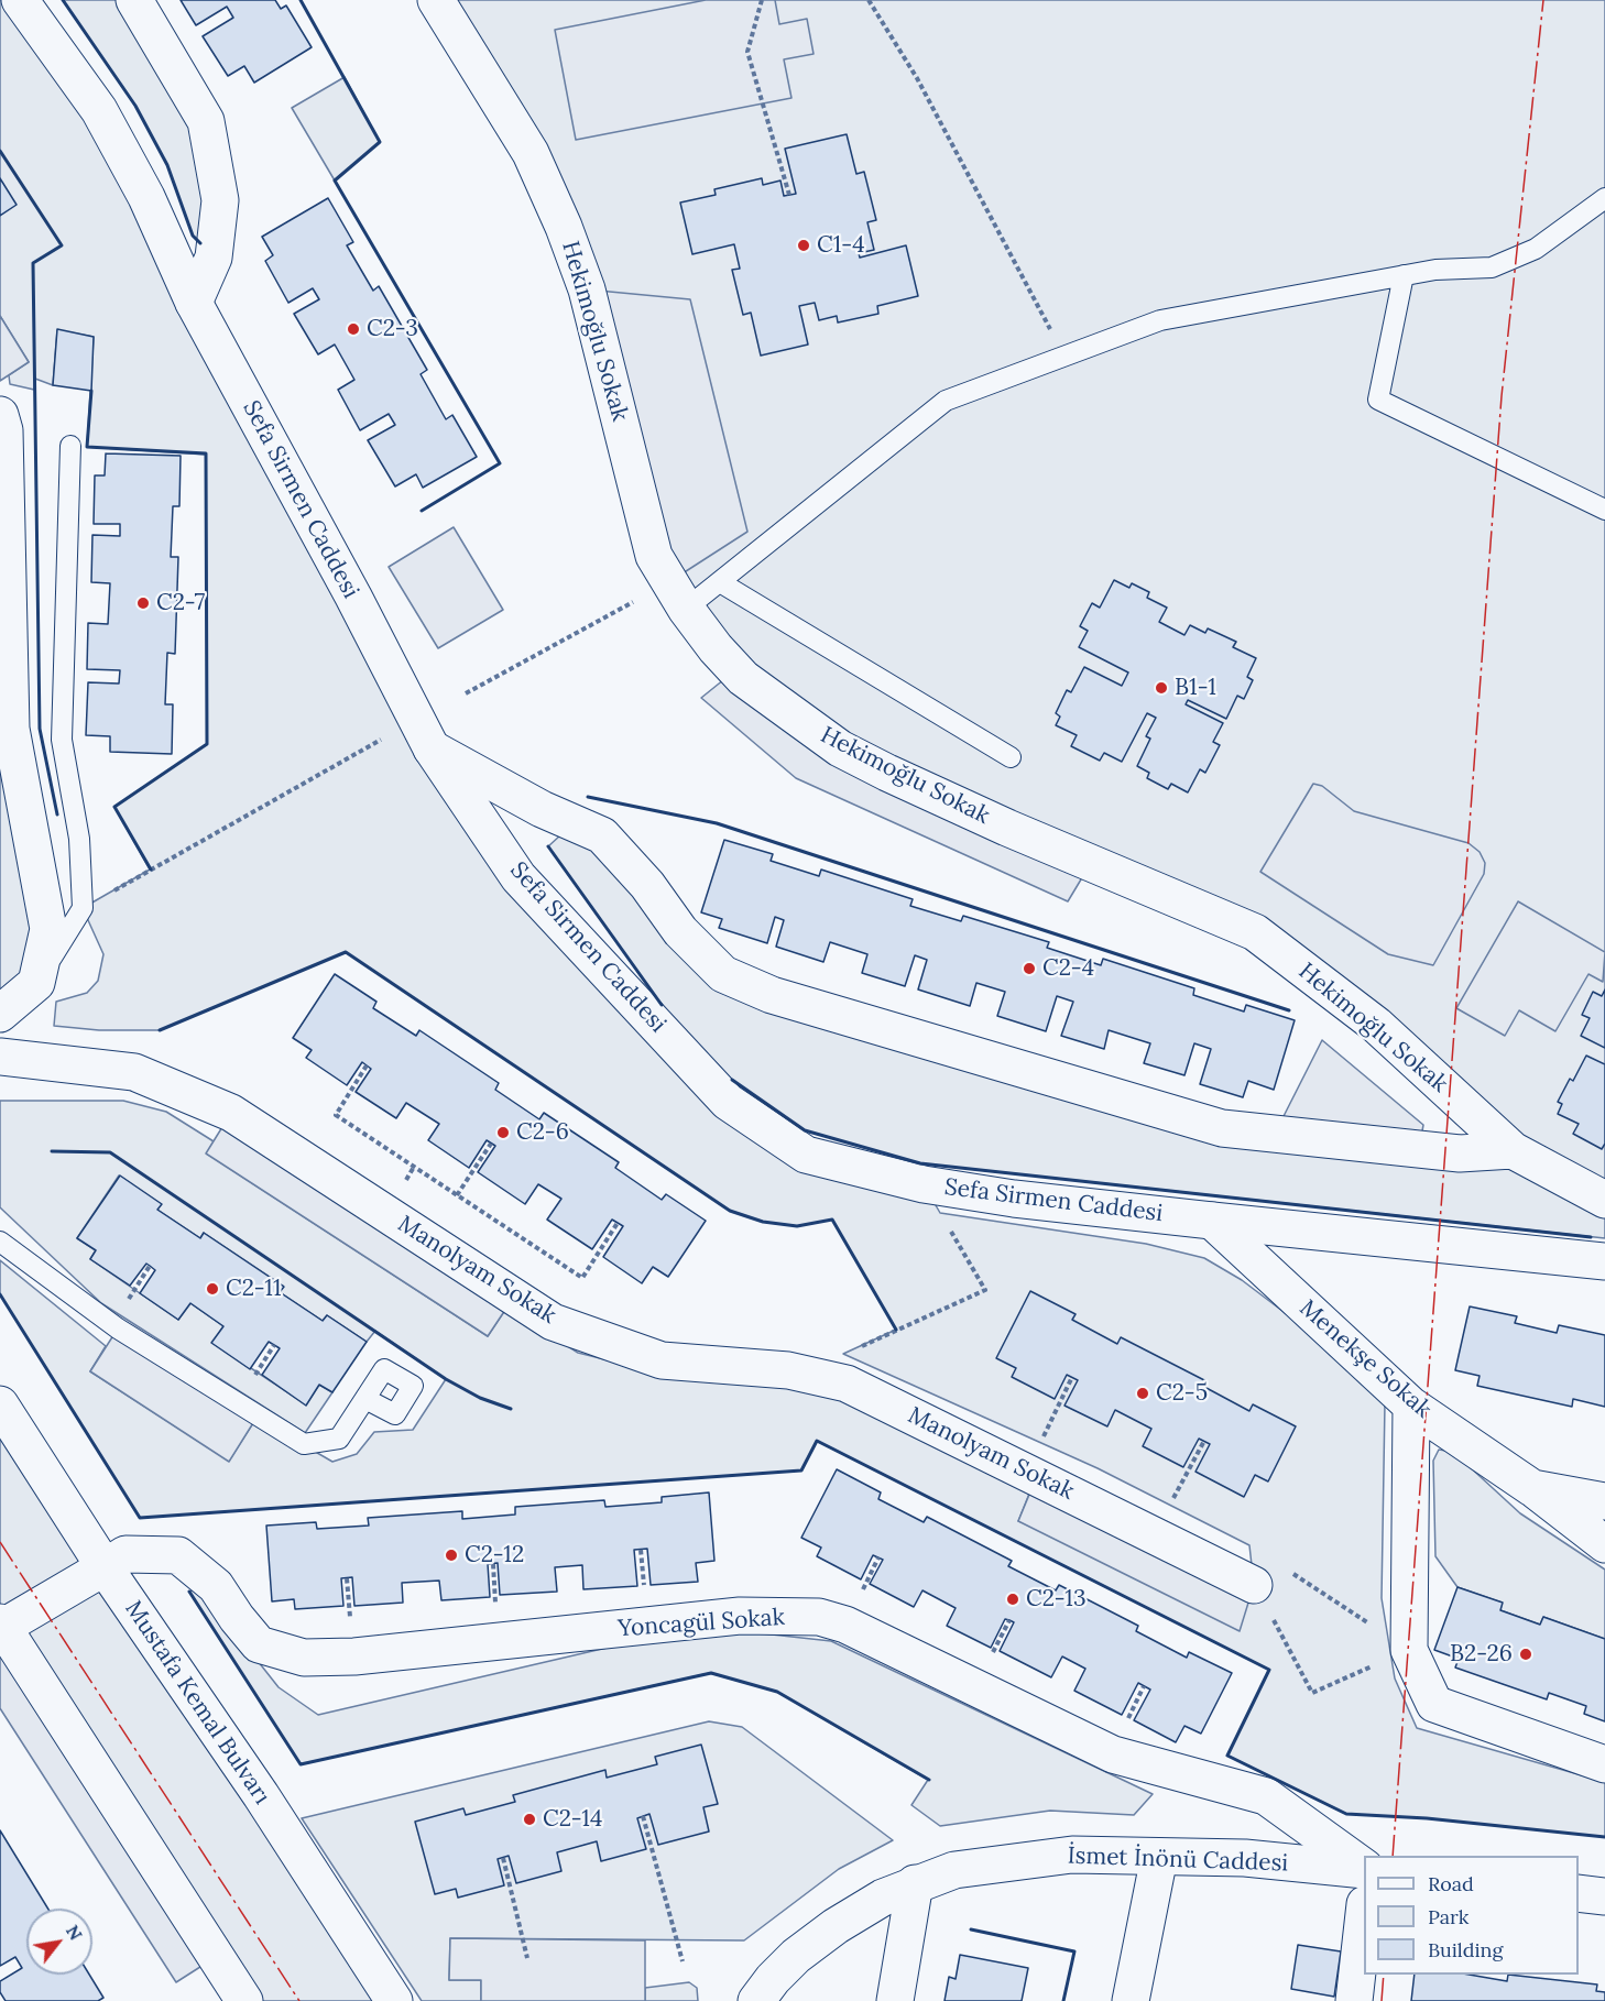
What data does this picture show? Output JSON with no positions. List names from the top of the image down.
{
  "streets": {
    "street": [
      "Hekimoğlu Sokak",
      "Sefa Sirmen Caddesi",
      "Manolyam Sokak",
      "Menekşe Sokak",
      "Yoncagül Sokak",
      "Mustafa Kemal Bulvarı",
      "İsmet İnönü Caddesi"
    ]
  },
  "crossings": [
    ["Sefa Sirmen Caddesi", "Menekşe Sokak"],
    ["Yoncagül Sokak", "Mustafa Kemal Bulvarı"]
  ],
  "places": [
    "C1-4",
    "C2-3",
    "C2-7",
    "B1-1",
    "C2-4",
    "C2-6",
    "C2-11",
    "C2-5",
    "C2-12",
    "C2-13",
    "B2-26",
    "C2-14"
  ],
  "legend": ["Road", "Park", "Building"],
  "north": "top right"
}
